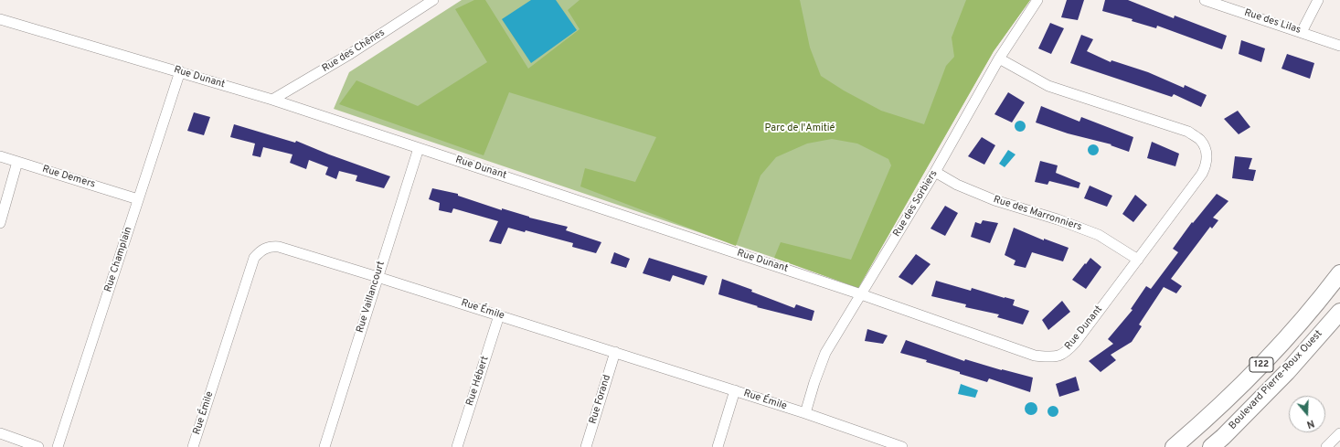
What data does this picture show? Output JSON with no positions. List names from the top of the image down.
{
  "streets": {
    "main road": ["122", "Boulevard Pierre-Roux Ouest"],
    "street": [
      "Rue des Lilas",
      "Rue des Chênes",
      "Rue Dunant",
      "Rue Demers",
      "Rue des Sorbiers",
      "Rue des Marronniers",
      "Rue Champlain",
      "Rue Vaillancourt",
      "Rue Émile",
      "Rue Hébert",
      "Rue Forand"
    ]
  },
  "crossings": [
    ["Rue des Chênes", "Rue Dunant"],
    ["Rue Dunant", "Rue des Sorbiers"],
    ["Rue Dunant", "Rue des Marronniers"],
    ["Rue Dunant", "Rue Champlain"],
    ["Rue Dunant", "Rue Vaillancourt"],
    ["Rue Demers", "Rue Champlain"],
    ["Rue des Sorbiers", "Rue des Marronniers"],
    ["Rue des Sorbiers", "Rue Émile"],
    ["Rue Vaillancourt", "Rue Émile"],
    ["Rue Émile", "Rue Hébert"],
    ["Rue Émile", "Rue Forand"]
  ],
  "parks": ["Parc de l'Amitié"],
  "north": "bottom"
}
